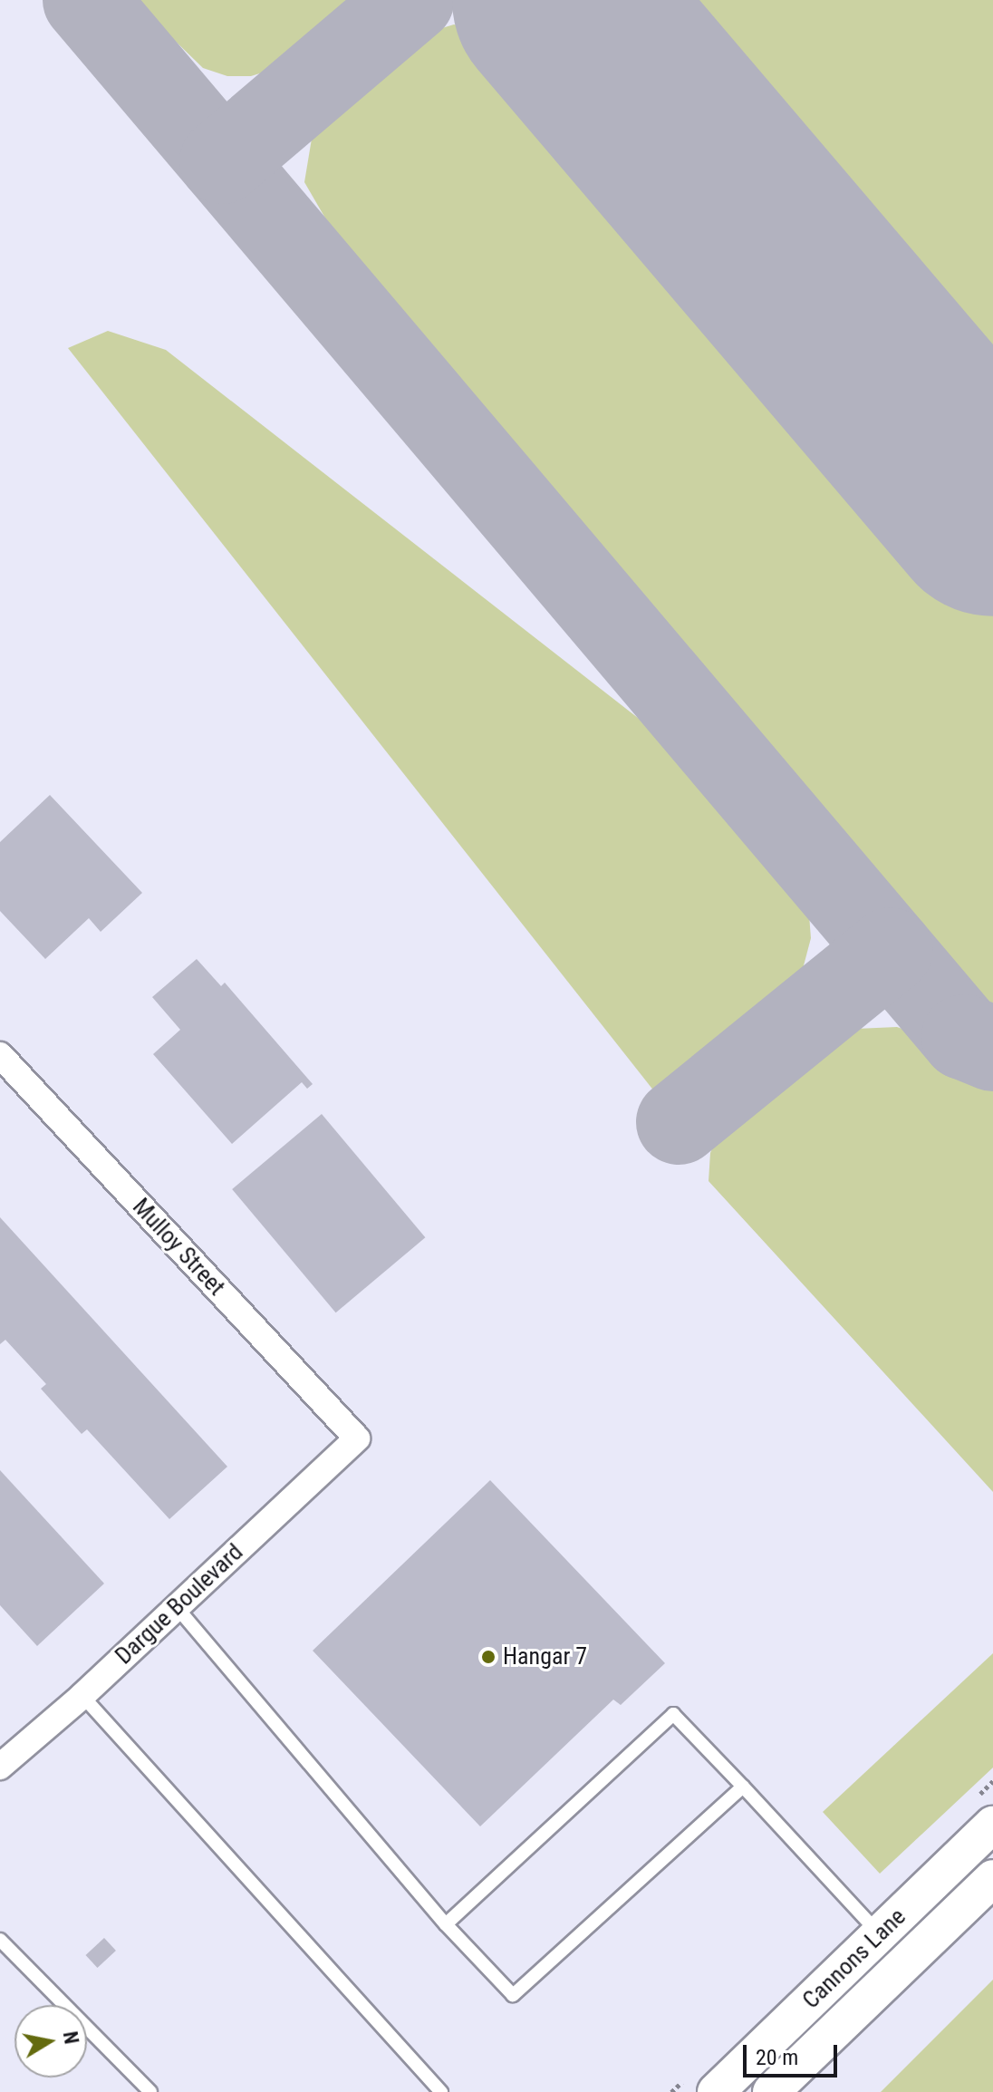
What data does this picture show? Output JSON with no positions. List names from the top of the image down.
{
  "streets": {
    "main road": ["Cannons Lane"],
    "street": ["Mulloy Street", "Dargue Boulevard"]
  },
  "crossings": [
    ["Mulloy Street", "Dargue Boulevard"]
  ],
  "places": ["Hangar 7"],
  "scale_bar": "20 m",
  "north": "right"
}
